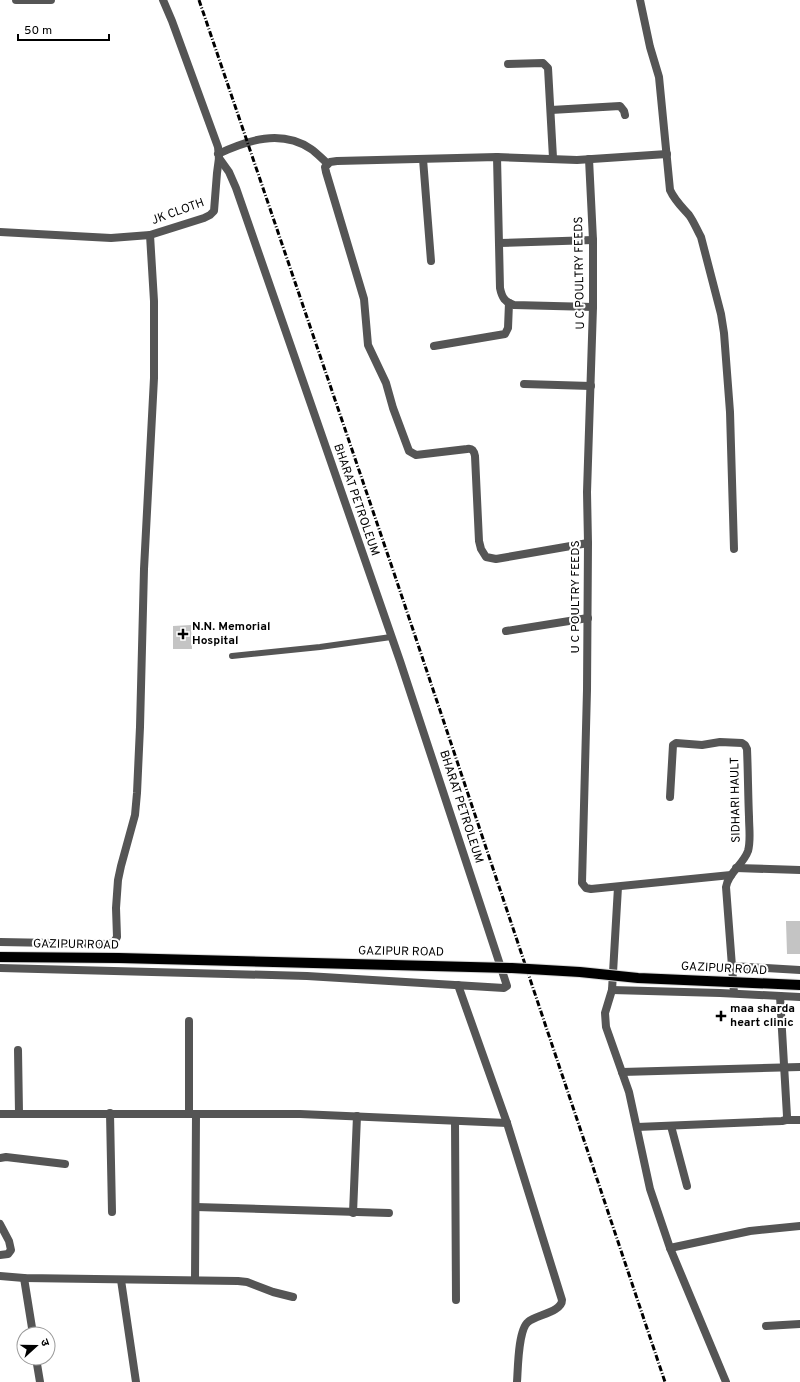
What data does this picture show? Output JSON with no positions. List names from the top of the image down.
{
  "streets": {
    "main road": ["GAZIPUR ROAD"],
    "street": [
      "JK CLOTH",
      "U C POULTRY FEEDS",
      "BHARAT PETROLEUM",
      "SIDHARI HAULT"
    ]
  },
  "crossings": [
    ["JK CLOTH", "BHARAT PETROLEUM"],
    ["U C POULTRY FEEDS", "SIDHARI HAULT"]
  ],
  "places": {
    "health": ["N.N. Memorial Hospital", "maa sharda heart clinic"]
  },
  "scale_bar": "50 m",
  "north": "right"
}
